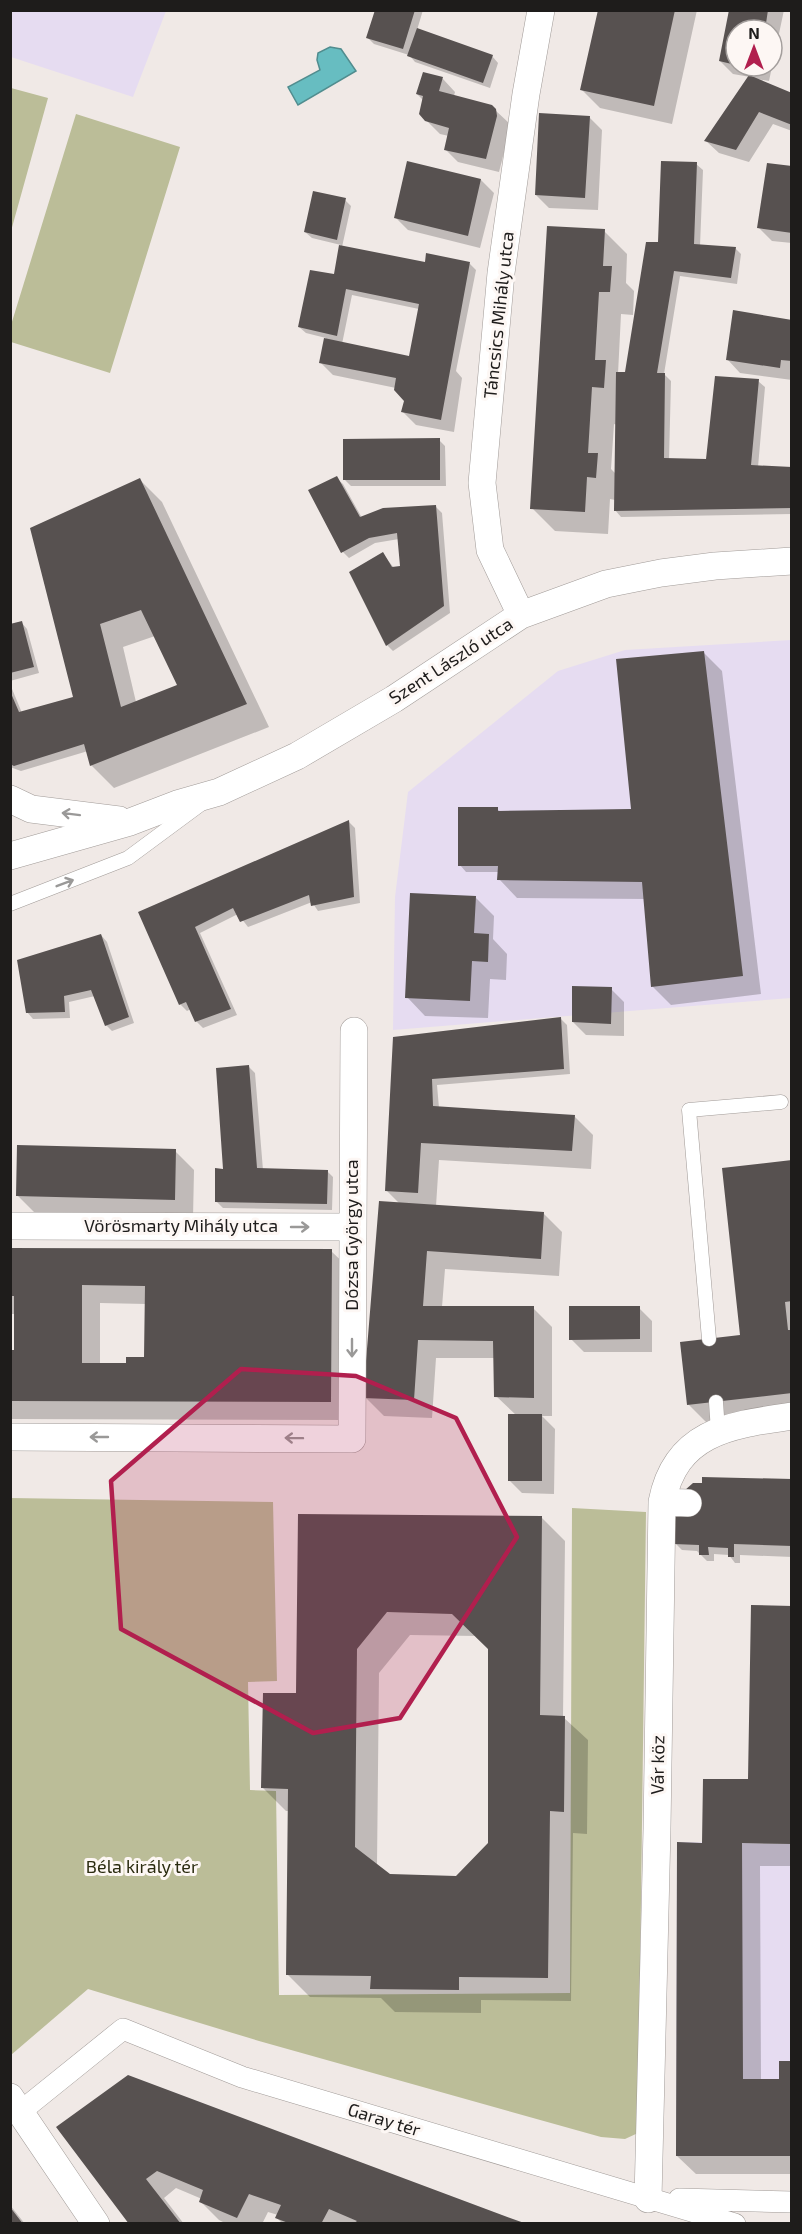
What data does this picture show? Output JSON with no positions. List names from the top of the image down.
{
  "streets": {
    "street": [
      "Táncsics Mihály utca",
      "Szent László utca",
      "Vörösmarty Mihály utca",
      "Dózsa György utca",
      "Vár köz",
      "Garay tér"
    ]
  },
  "crossings": [
    ["Táncsics Mihály utca", "Szent László utca"],
    ["Vörösmarty Mihály utca", "Dózsa György utca"],
    ["Vár köz", "Garay tér"]
  ],
  "one_way": ["Vörösmarty Mihály utca"],
  "parks": ["Béla király tér"],
  "north": "top"
}
